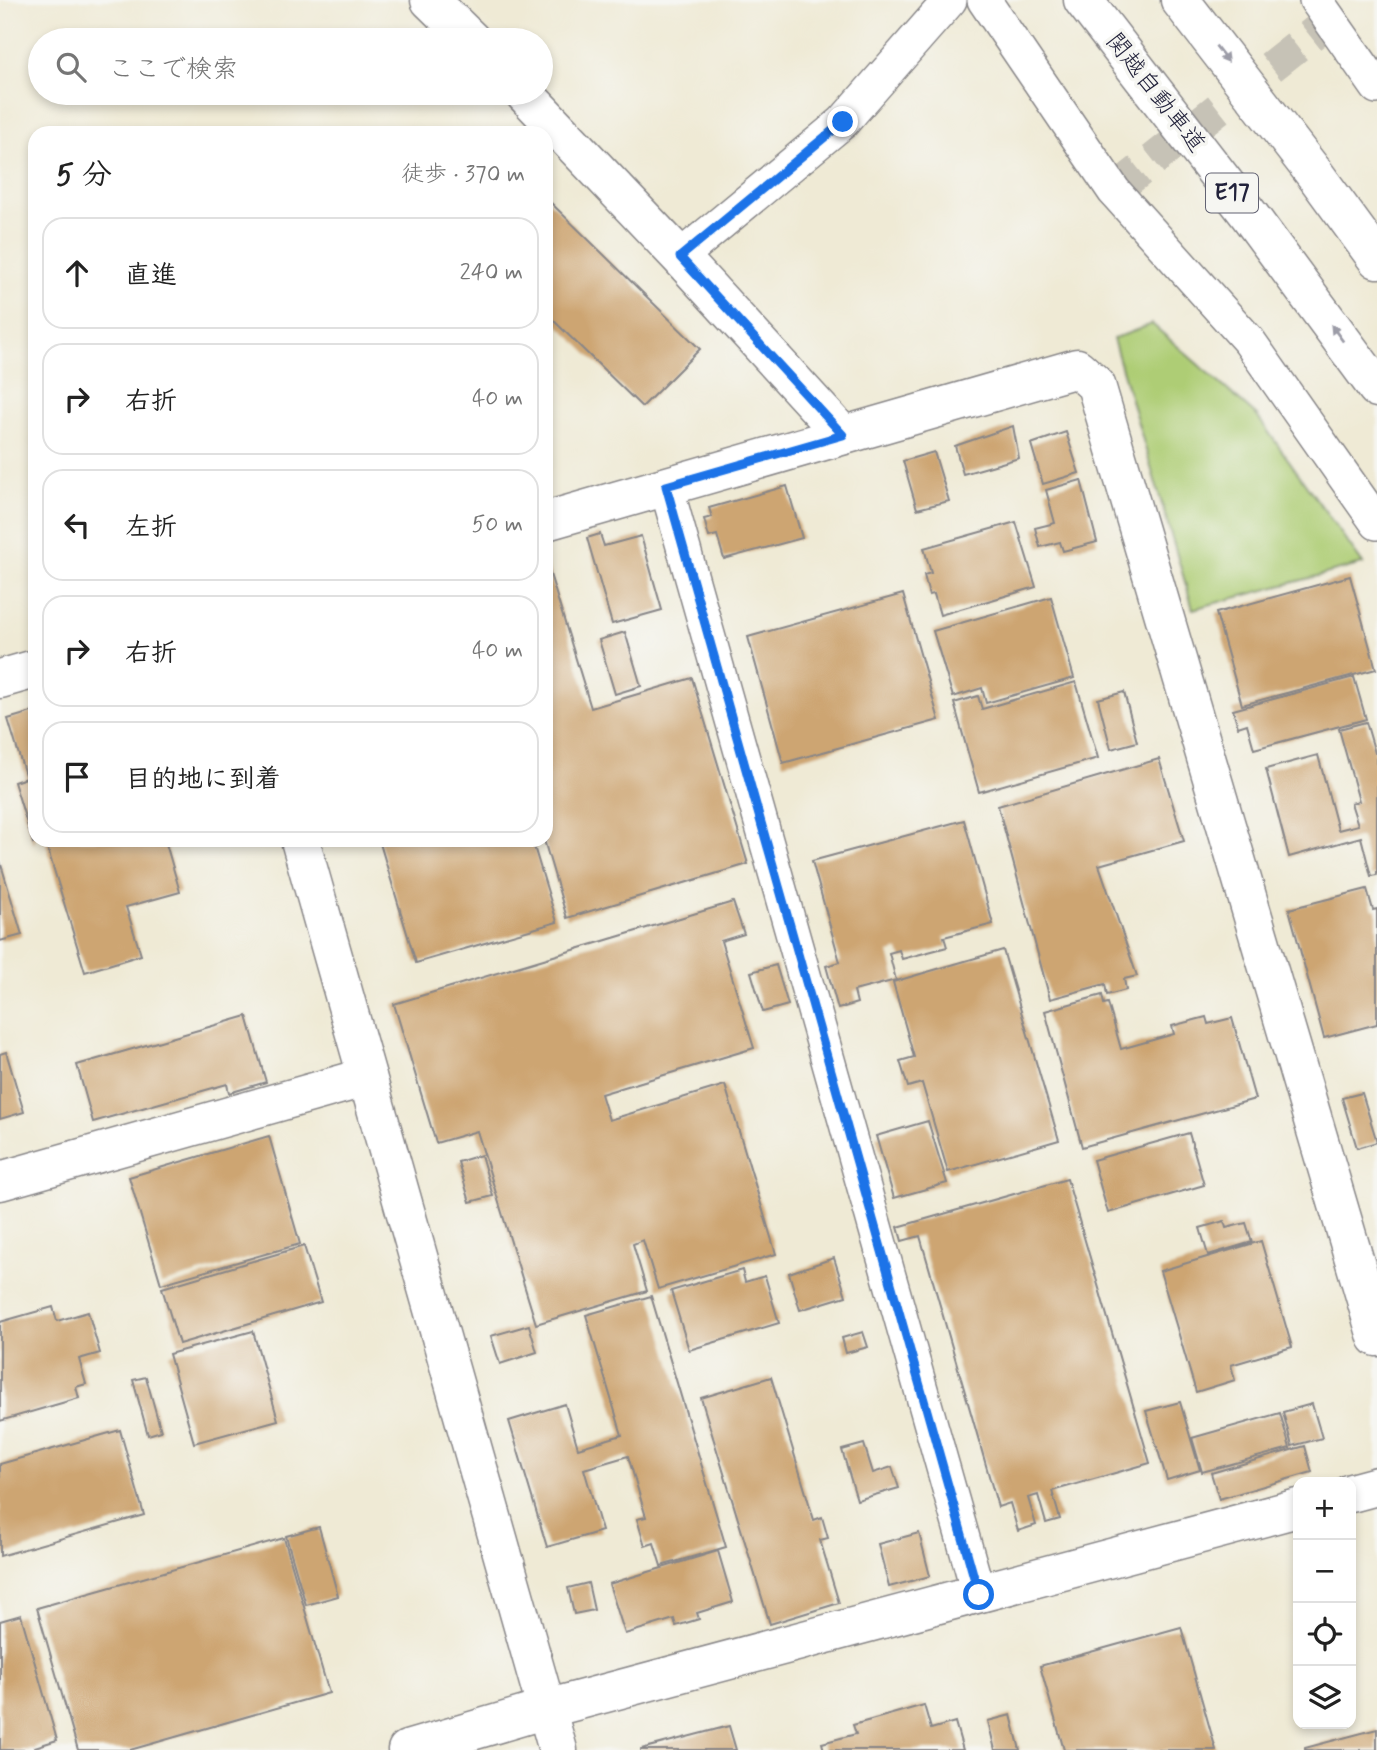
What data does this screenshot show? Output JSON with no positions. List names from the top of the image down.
{
  "streets": {
    "main road": ["関越自動車道", "E17"]
  },
  "page": {
    "search": "ここで検索",
    "heading": ["5 分", "徒歩 · 370 m"],
    "list": [
      ["直進", "240 m"],
      ["右折", "40 m"],
      ["左折", "50 m"],
      ["右折", "40 m"],
      "目的地に到着"
    ],
    "map_buttons": ["+", "−"]
  }
}
